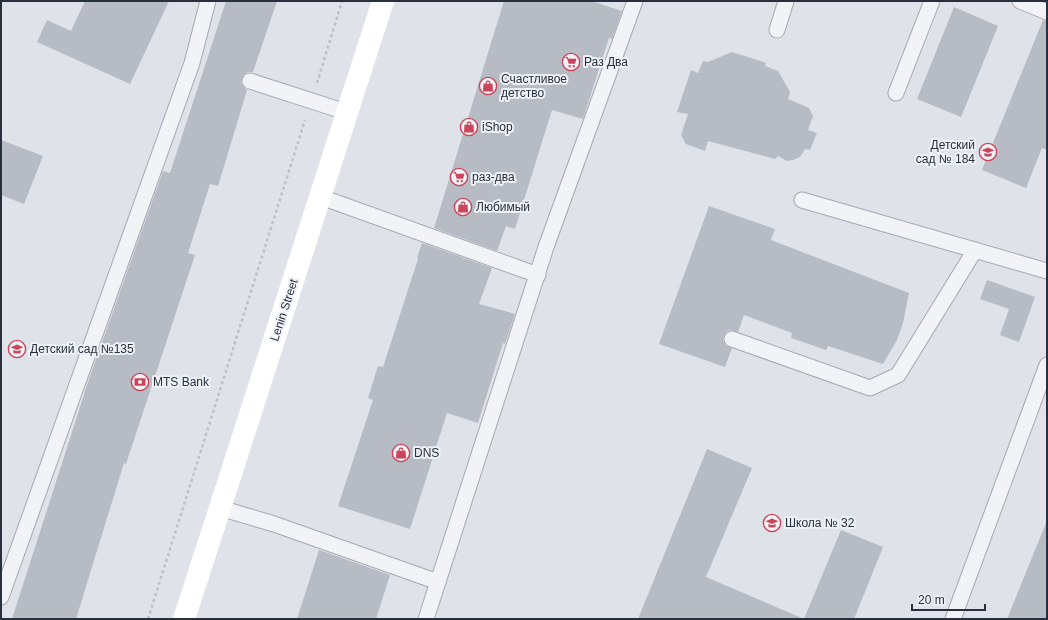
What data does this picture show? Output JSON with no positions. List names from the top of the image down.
{
  "streets": {
    "main road": ["Lenin Street"]
  },
  "places": {
    "supermarket": ["Раз Два", "раз-два"],
    "shop": [
      "Счастливое детство",
      "iShop",
      "Любимый",
      "DNS"
    ],
    "school or university": ["Детский сад № 184", "Детский сад №135", "Школа № 32"],
    "bank": ["MTS Bank"]
  },
  "scale_bar": "20 m"
}
